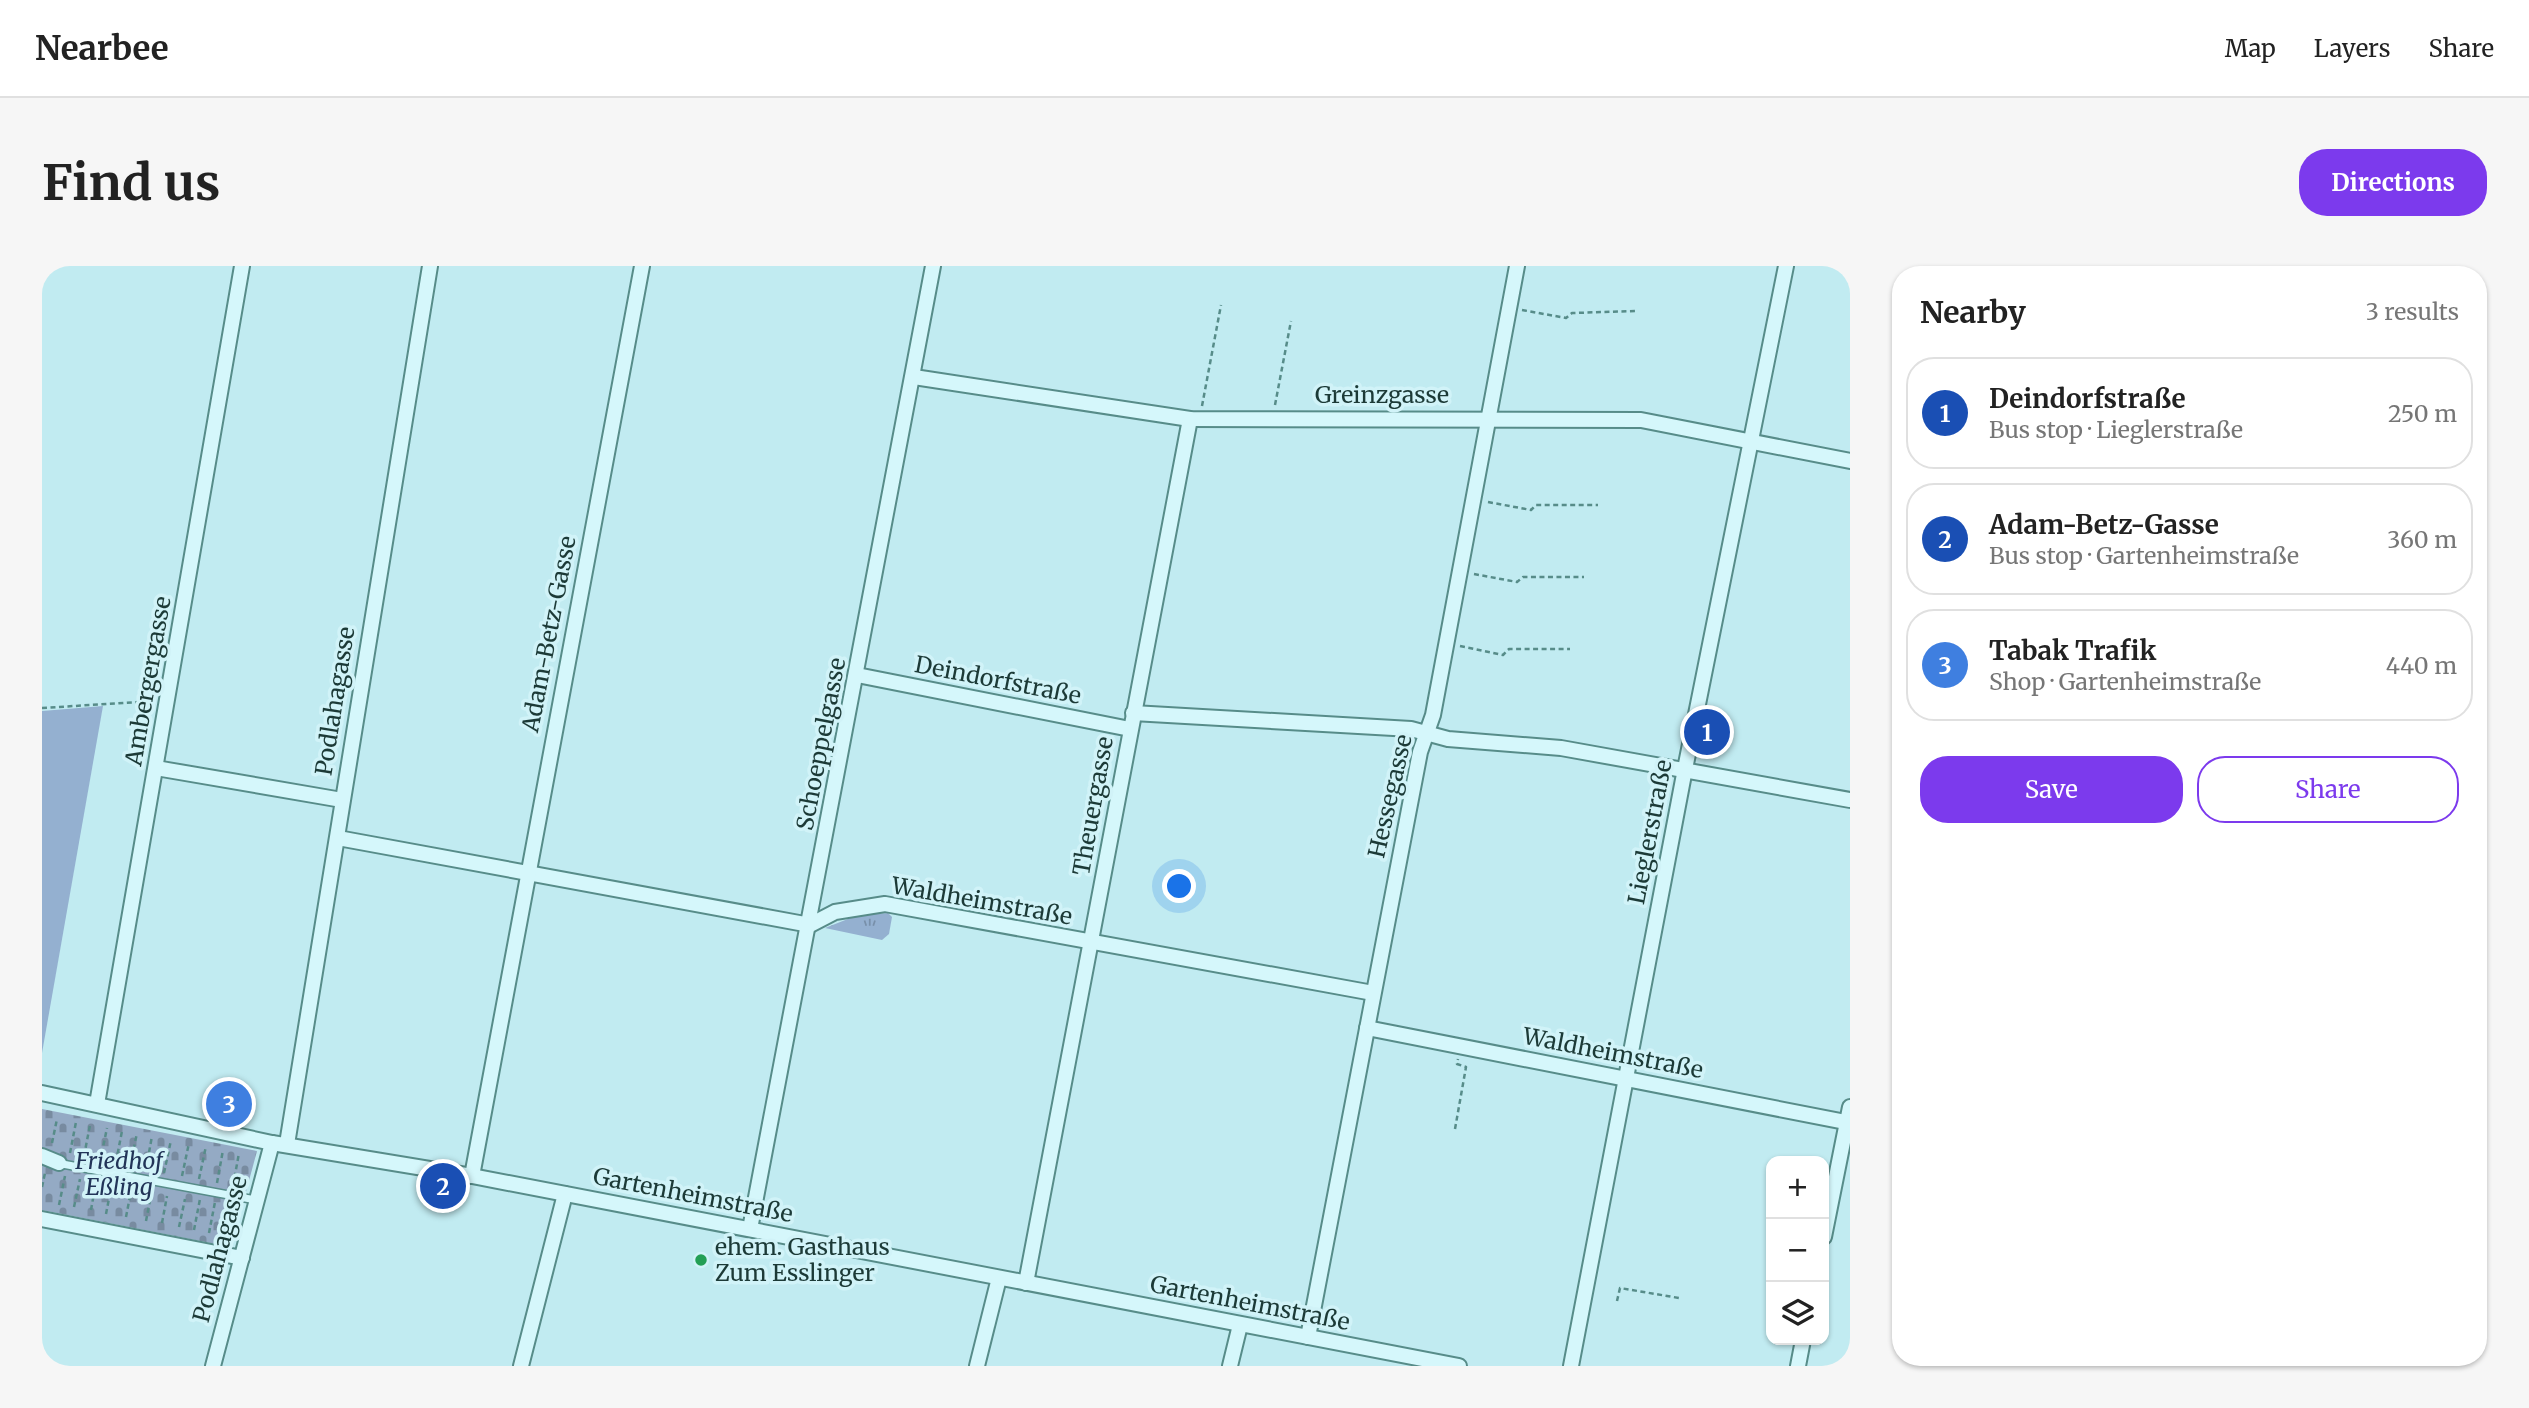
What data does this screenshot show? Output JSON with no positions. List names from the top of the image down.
{
  "streets": {
    "street": [
      "Greinzgasse",
      "Adam-Betz-Gasse",
      "Deindorfstraße",
      "Ambergergasse",
      "Podlahagasse",
      "Schoeppelgasse",
      "Hessegasse",
      "Theuergasse",
      "Lieglerstraße",
      "Waldheimstraße",
      "Gartenheimstraße"
    ]
  },
  "crossings": [
    ["Greinzgasse", "Schoeppelgasse"],
    ["Greinzgasse", "Hessegasse"],
    ["Greinzgasse", "Theuergasse"],
    ["Greinzgasse", "Lieglerstraße"],
    ["Adam-Betz-Gasse", "Gartenheimstraße"],
    ["Deindorfstraße", "Schoeppelgasse"],
    ["Deindorfstraße", "Theuergasse"],
    ["Ambergergasse", "Gartenheimstraße"],
    ["Podlahagasse", "Gartenheimstraße"],
    ["Schoeppelgasse", "Waldheimstraße"],
    ["Schoeppelgasse", "Gartenheimstraße"],
    ["Hessegasse", "Waldheimstraße"],
    ["Hessegasse", "Gartenheimstraße"],
    ["Theuergasse", "Waldheimstraße"],
    ["Theuergasse", "Gartenheimstraße"],
    ["Lieglerstraße", "Waldheimstraße"]
  ],
  "parks": ["Friedhof Eßling"],
  "places": ["ehem. Gasthaus Zum Esslinger"],
  "page": {
    "header": "Nearbee",
    "nav": ["Map", "Layers", "Share"],
    "buttons": [
      "Directions",
      ["Save", "Share"]
    ],
    "title": "Find us",
    "heading": ["Nearby", "3 results"],
    "list": [
      {
        "mark": "1",
        "name": "Deindorfstraße",
        "note": "Bus stop · Lieglerstraße",
        "value": "250 m"
      },
      {
        "mark": "2",
        "name": "Adam-Betz-Gasse",
        "note": "Bus stop · Gartenheimstraße",
        "value": "360 m"
      },
      {
        "mark": "3",
        "name": "Tabak Trafik",
        "note": "Shop · Gartenheimstraße",
        "value": "440 m"
      }
    ],
    "pins": ["1", "3", "2"],
    "map_buttons": ["+", "−"]
  }
}
